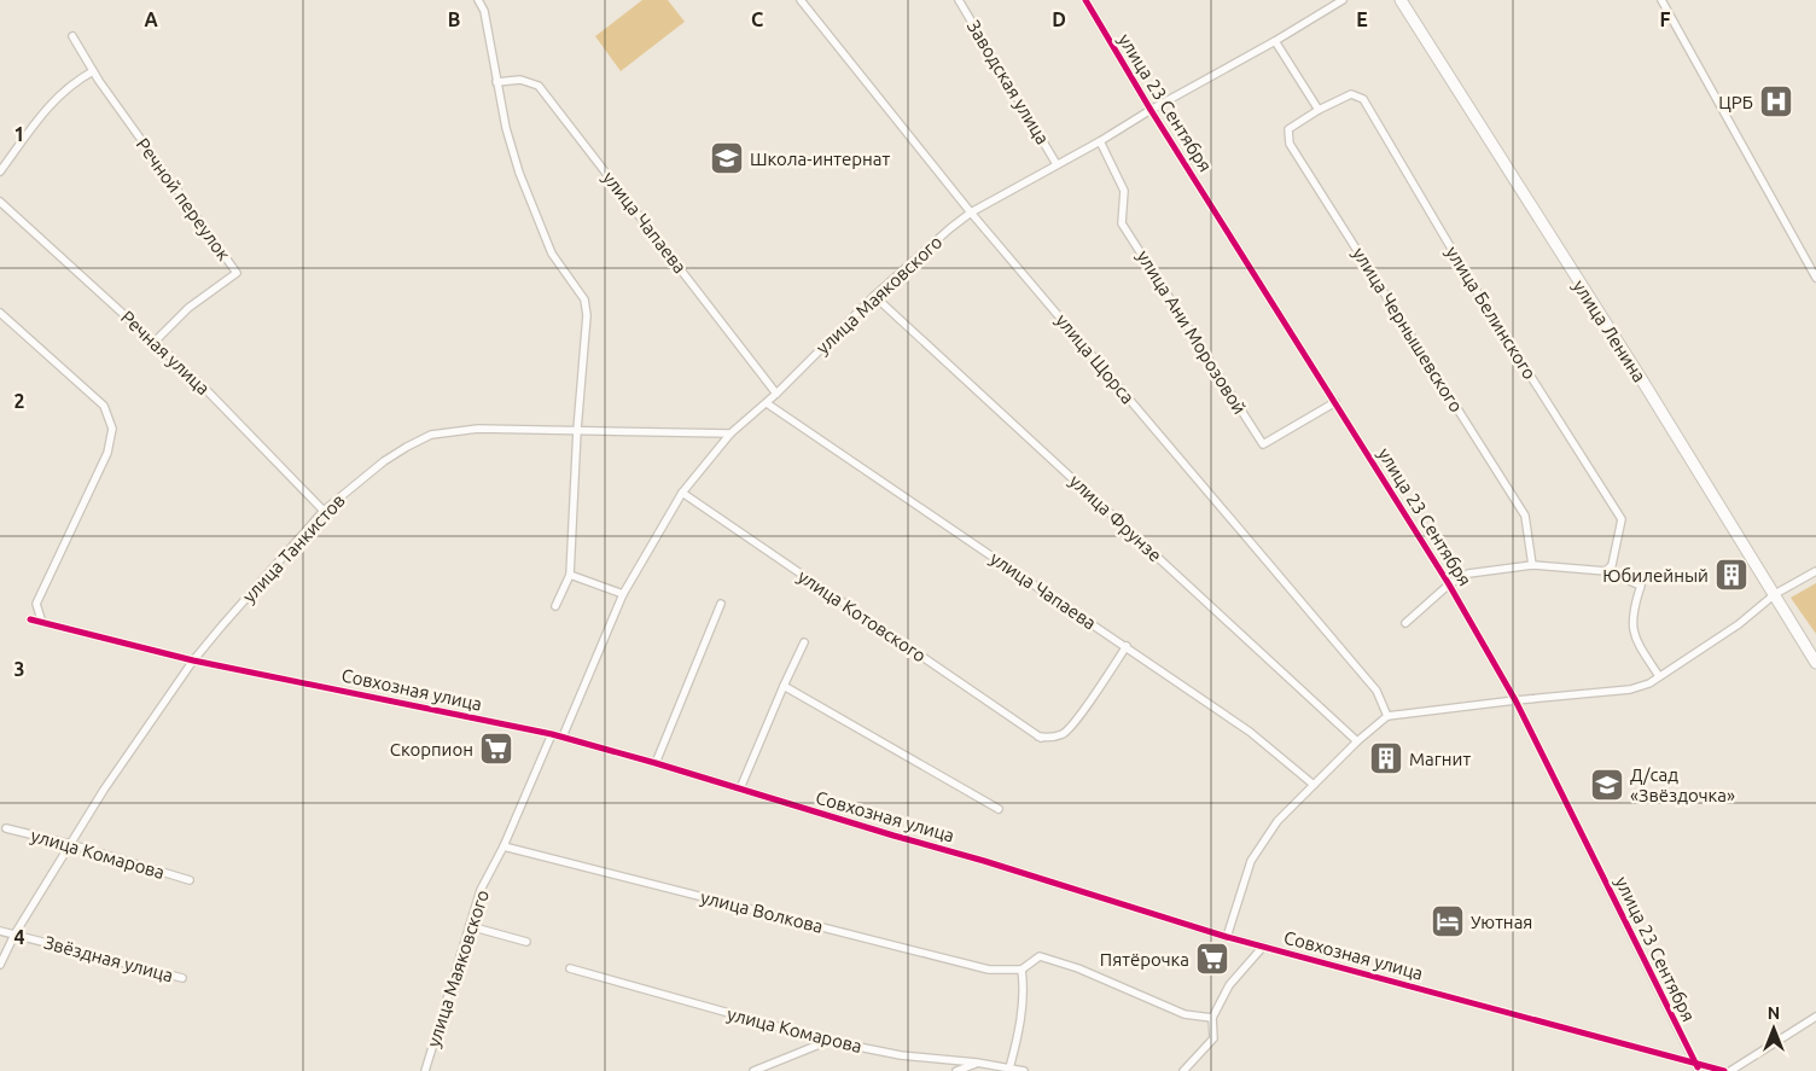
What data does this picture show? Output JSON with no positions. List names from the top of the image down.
{
  "streets": {
    "main road": ["улица Ленина"],
    "street": [
      "Заводская улица",
      "улица 23 Сентября",
      "Речной переулок",
      "улица Чапаева",
      "улица Маяковского",
      "улица Белинского",
      "улица Чернышевского",
      "улица Ани Морозовой",
      "Речная улица",
      "улица Щорса",
      "улица Фрунзе",
      "улица Танкистов",
      "улица Котовского",
      "Совхозная улица",
      "улица Комарова",
      "улица Волкова",
      "Звёздная улица"
    ]
  },
  "crossings": [
    ["Заводская улица", "улица Маяковского"],
    ["улица 23 Сентября", "улица Маяковского"],
    ["улица 23 Сентября", "улица Ани Морозовой"],
    ["улица 23 Сентября", "Совхозная улица"],
    ["Речной переулок", "Речная улица"],
    ["улица Чапаева", "улица Маяковского"],
    ["улица Чапаева", "улица Котовского"],
    ["улица Маяковского", "улица Ани Морозовой"],
    ["улица Маяковского", "улица Щорса"],
    ["улица Маяковского", "улица Фрунзе"],
    ["улица Маяковского", "улица Танкистов"],
    ["улица Маяковского", "улица Котовского"],
    ["улица Маяковского", "Совхозная улица"],
    ["улица Маяковского", "улица Волкова"],
    ["улица Белинского", "улица Чернышевского"],
    ["Речная улица", "улица Танкистов"],
    ["улица Танкистов", "Совхозная улица"],
    ["улица Танкистов", "улица Комарова"],
    ["улица Танкистов", "Звёздная улица"]
  ],
  "places": {
    "hospital": ["ЦРБ"],
    "school or university": ["Школа-интернат", "Д/сад «Звёздочка»"],
    "building": ["Юбилейный", "Магнит"],
    "supermarket": ["Скорпион", "Пятёрочка"],
    "hotel": ["Уютная"]
  },
  "north": "top",
  "grid": {
    "columns": [
      "A",
      "B",
      "C",
      "D",
      "E",
      "F"
    ],
    "rows": [
      "1",
      "2",
      "3",
      "4"
    ]
  }
}
